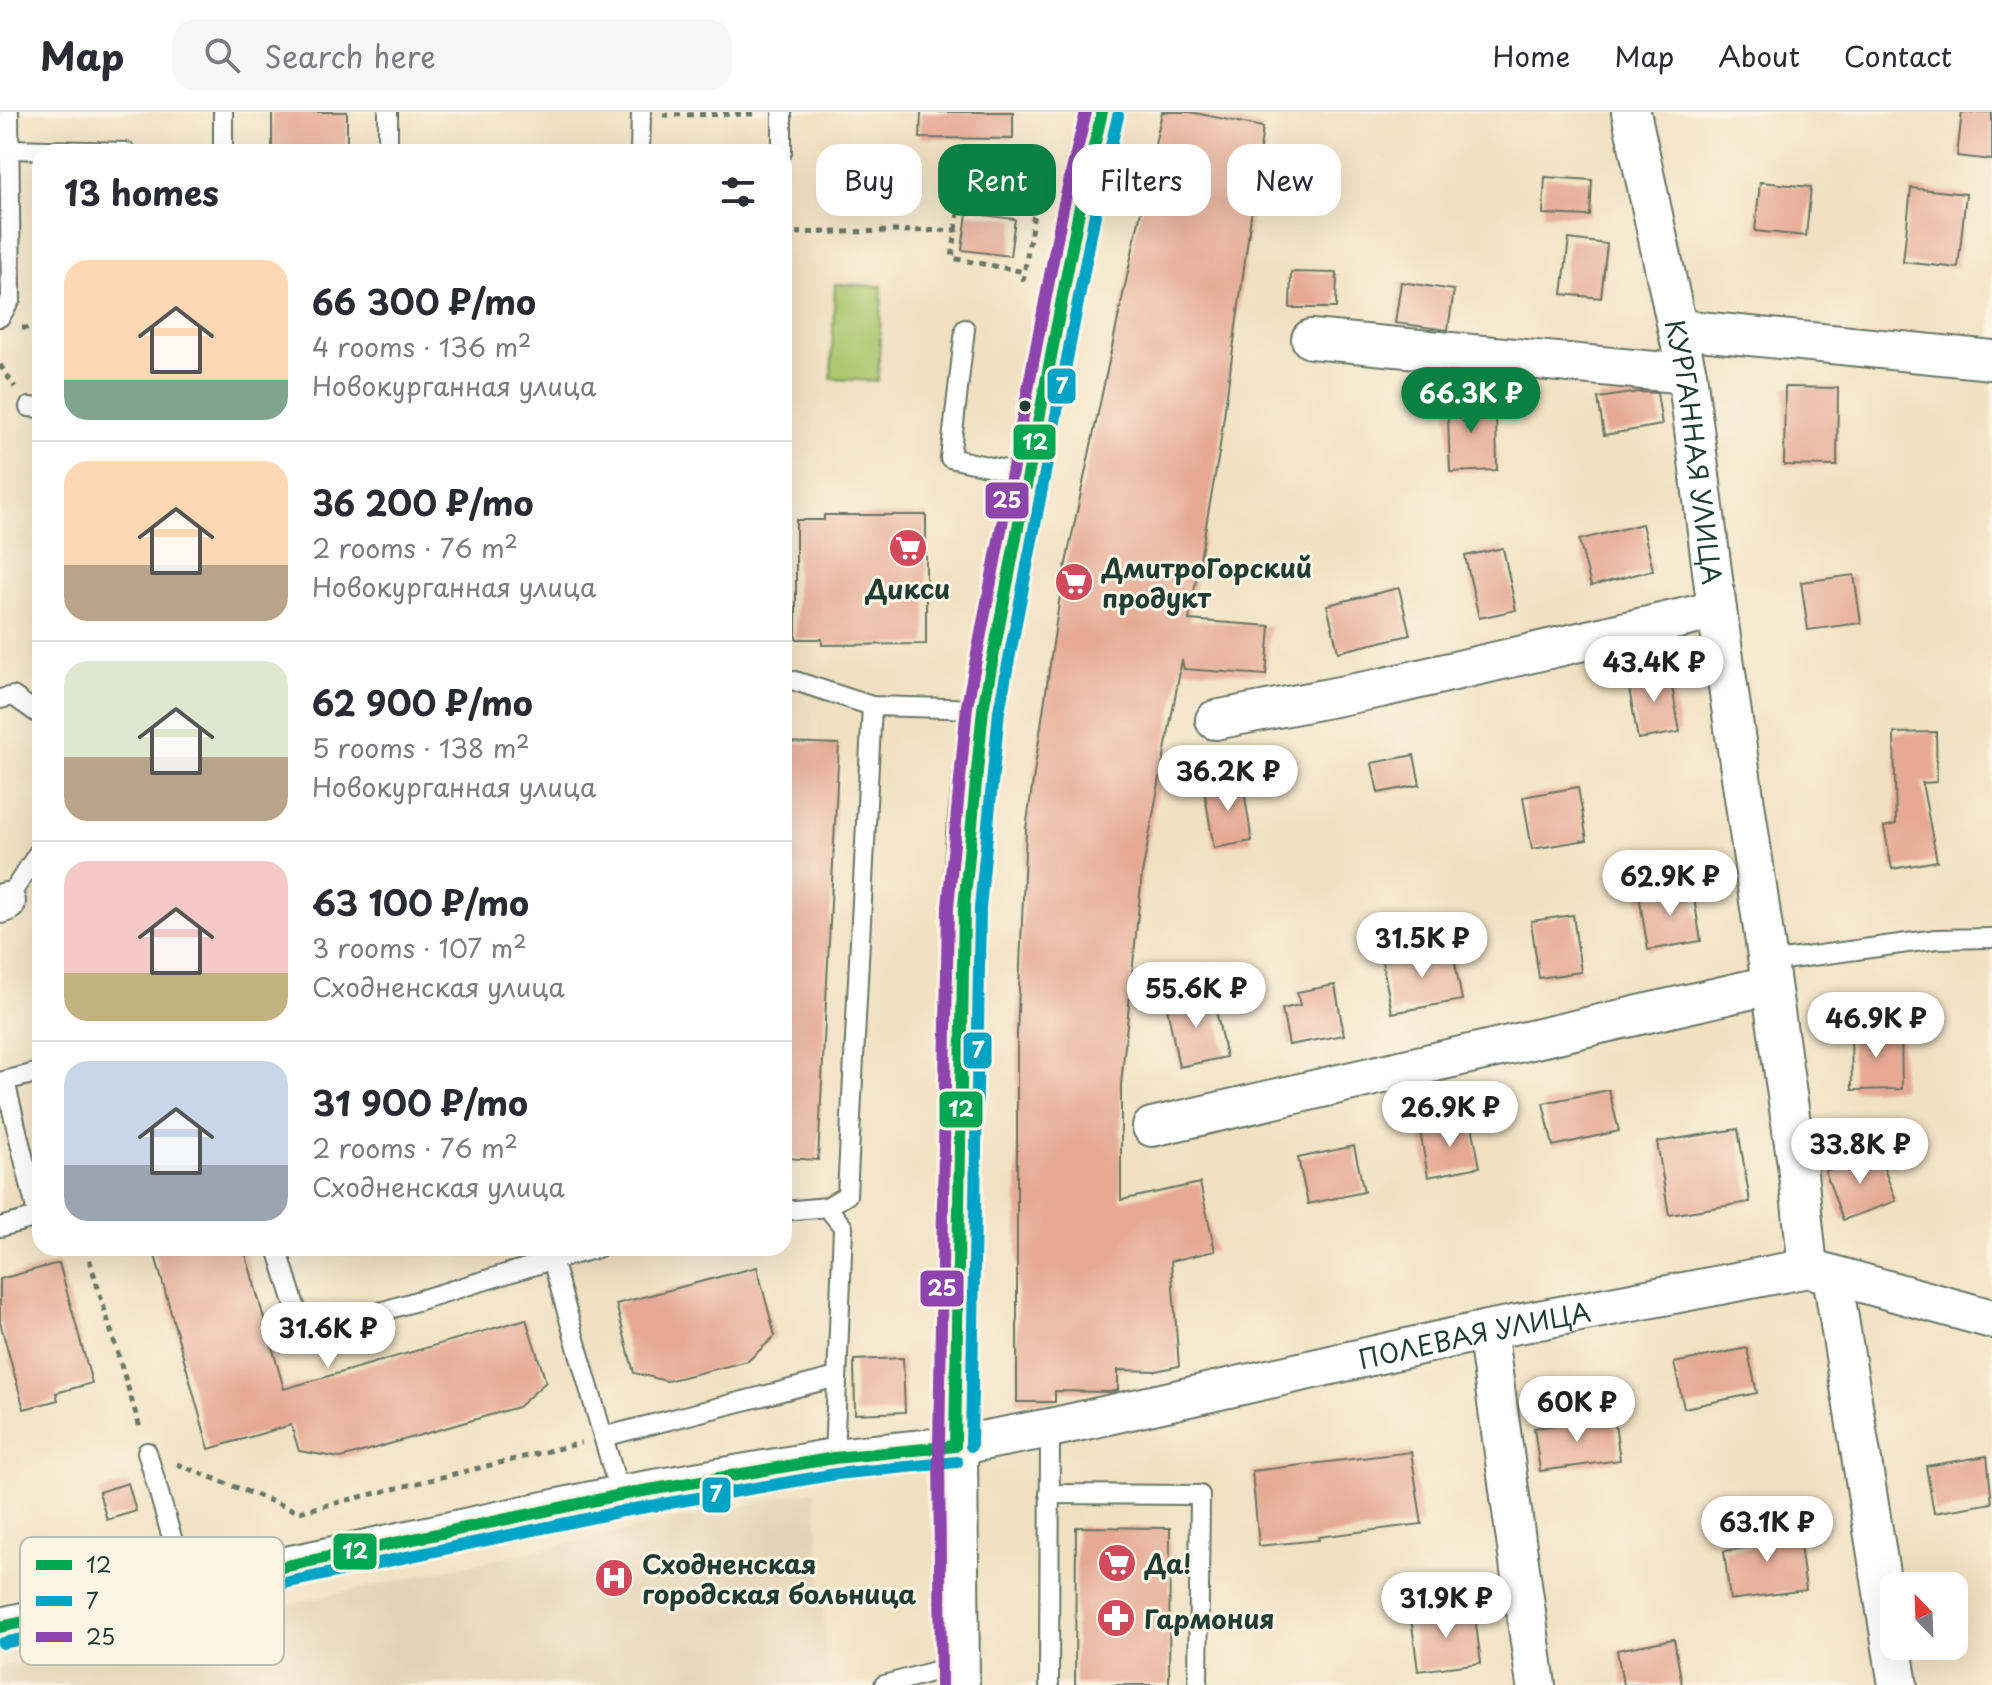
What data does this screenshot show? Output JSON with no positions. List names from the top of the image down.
{
  "streets": {
    "street": ["КУРГАННАЯ УЛИЦА", "ПОЛЕВАЯ УЛИЦА"]
  },
  "crossings": [
    ["КУРГАННАЯ УЛИЦА", "ПОЛЕВАЯ УЛИЦА"]
  ],
  "places": {
    "supermarket": ["Дикси", "ДмитроГорский продукт", "Да!"],
    "hospital": ["Сходненская городская больница"],
    "pharmacy": ["Гармония"]
  },
  "lines": ["transit line 12", "transit line 25", "transit line 7"],
  "legend": ["12", "7", "25"],
  "north": "top left",
  "page": {
    "header": "Map",
    "search": "Search here",
    "nav": [
      "Home",
      "Map",
      "About",
      "Contact"
    ],
    "chip": [
      "Buy",
      "Rent",
      "Filters",
      "New"
    ],
    "heading": "13 homes",
    "list": [
      {
        "name": "66 300 ₽/mo",
        "note": "4 rooms · 136 m² · Новокурганная улица"
      },
      {
        "name": "36 200 ₽/mo",
        "note": "2 rooms · 76 m² · Новокурганная улица"
      },
      {
        "name": "62 900 ₽/mo",
        "note": "5 rooms · 138 m² · Новокурганная улица"
      },
      {
        "name": "63 100 ₽/mo",
        "note": "3 rooms · 107 m² · Сходненская улица"
      },
      {
        "name": "31 900 ₽/mo",
        "note": "2 rooms · 76 m² · Сходненская улица"
      }
    ],
    "price": [
      "66.3K ₽",
      "43.4K ₽",
      "36.2K ₽",
      "62.9K ₽",
      "31.5K ₽",
      "55.6K ₽",
      "46.9K ₽",
      "26.9K ₽",
      "33.8K ₽",
      "31.6K ₽",
      "60K ₽",
      "63.1K ₽",
      "31.9K ₽"
    ]
  }
}
